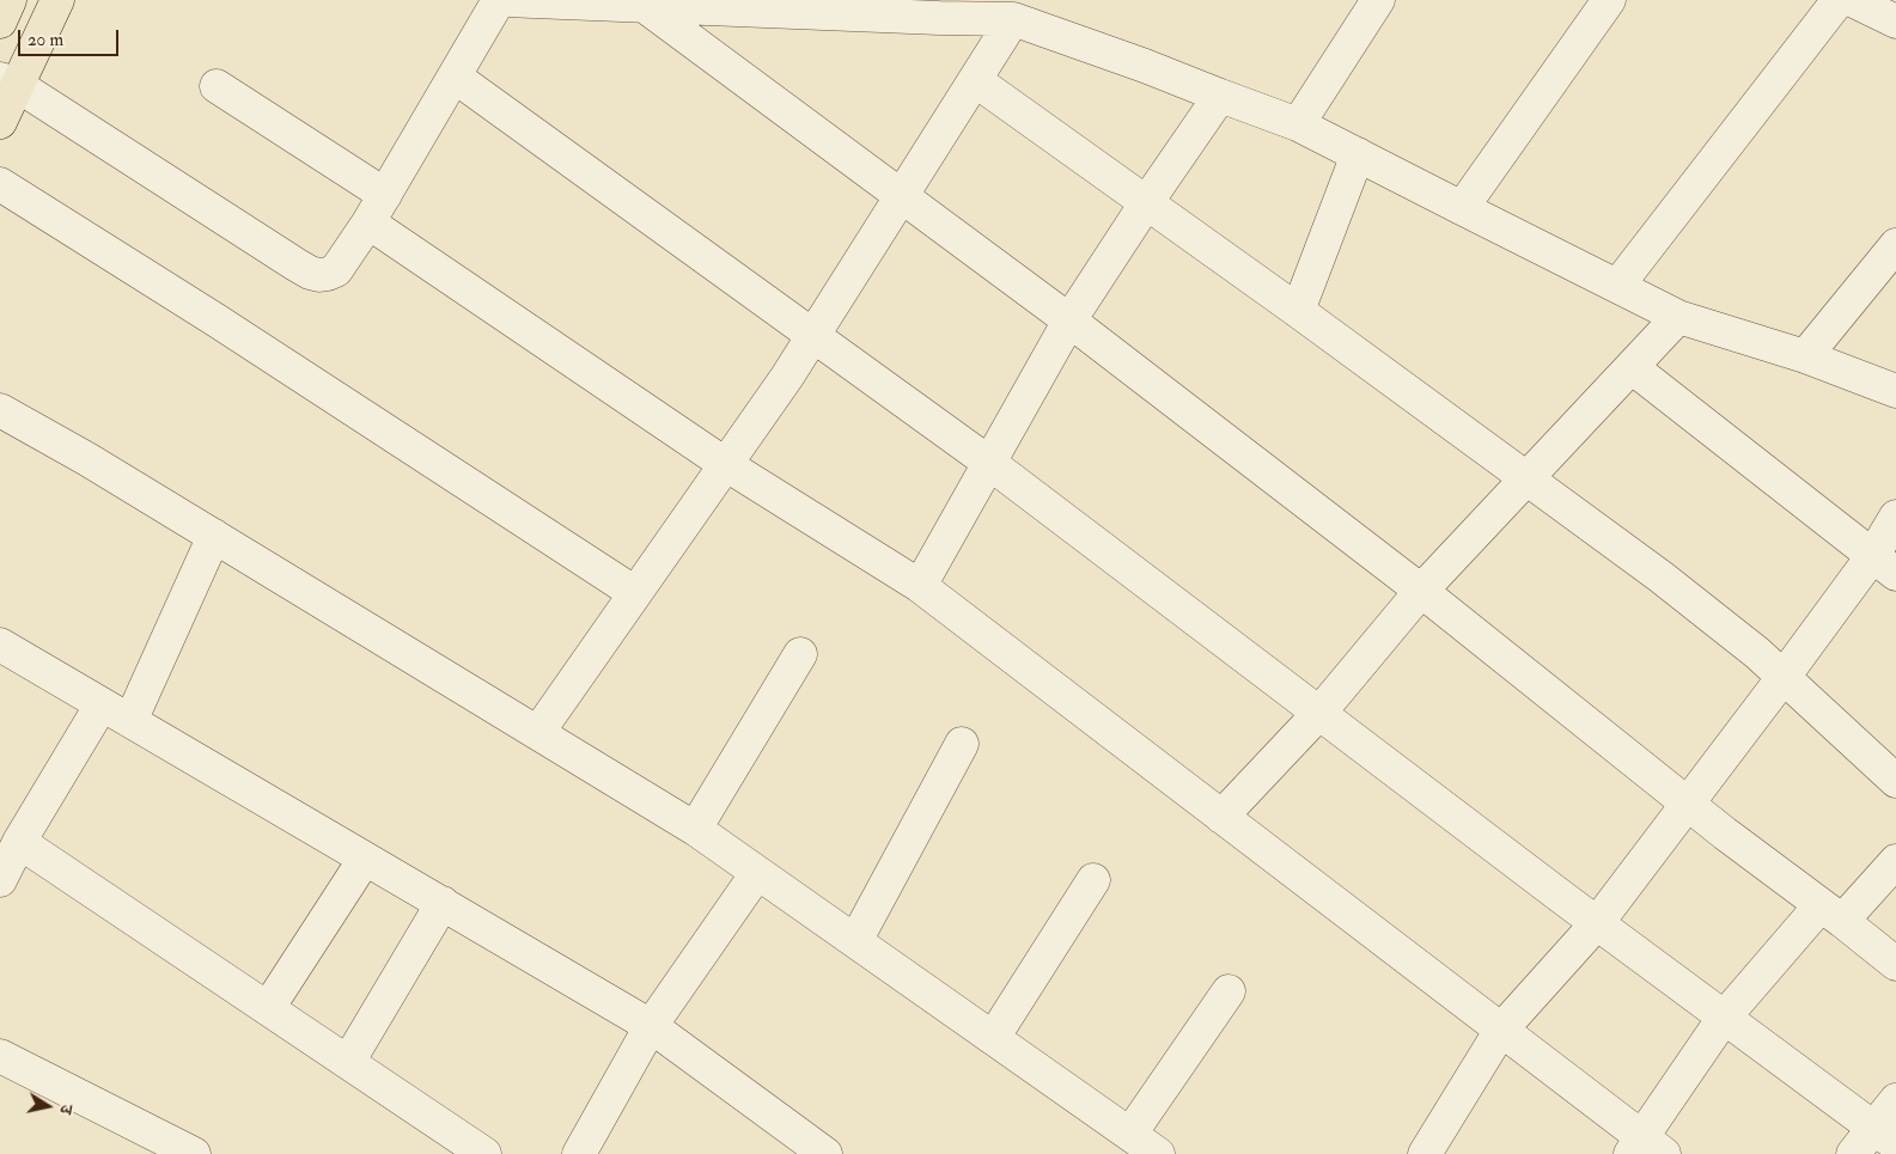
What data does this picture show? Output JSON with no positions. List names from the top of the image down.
{
  "scale_bar": "20 m",
  "north": "right"
}
